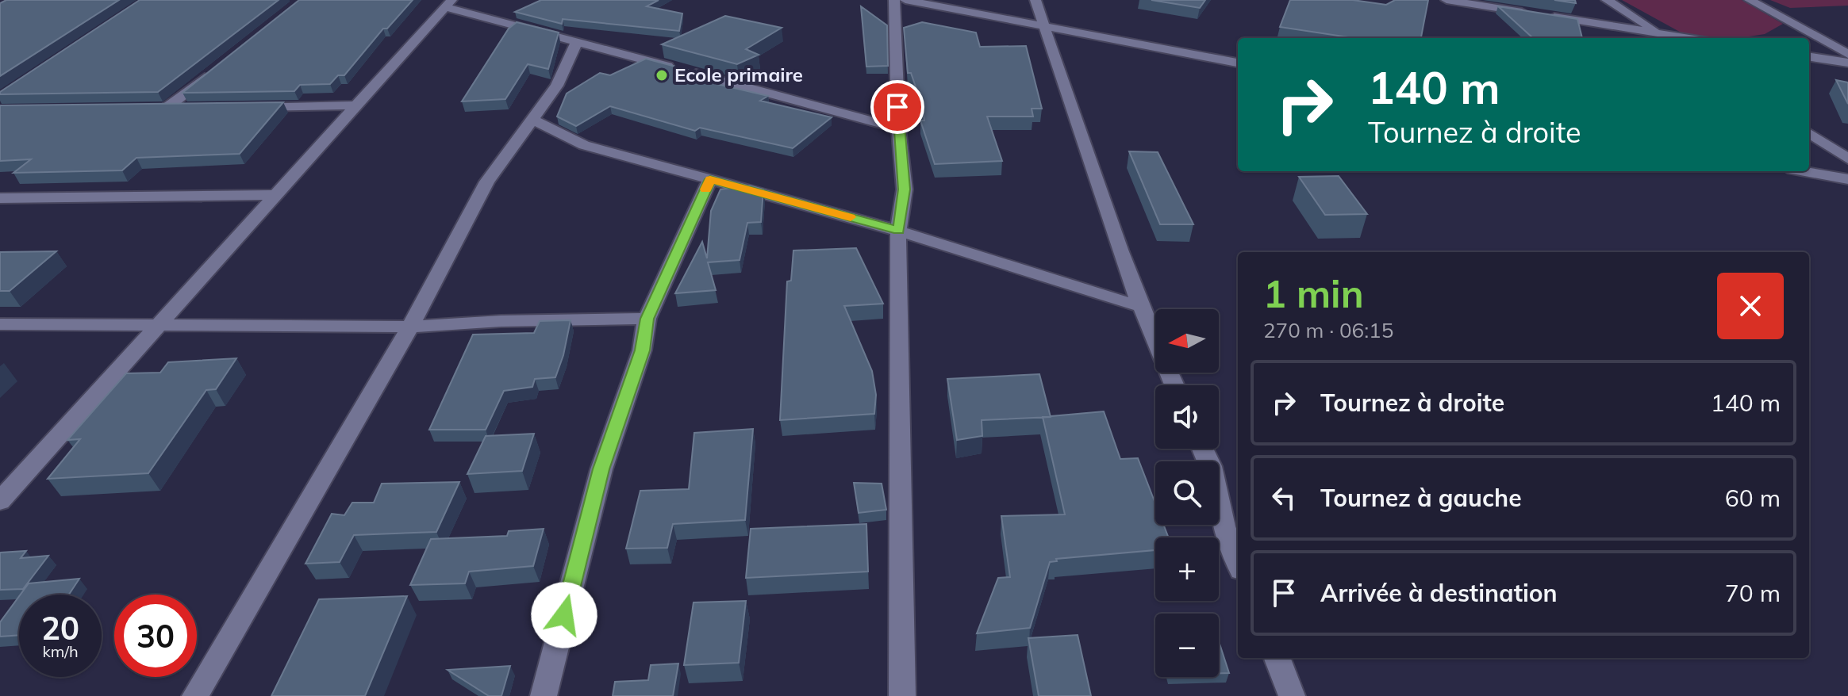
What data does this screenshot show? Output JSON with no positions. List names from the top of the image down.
{
  "places": ["Ecole primaire"],
  "north": "left",
  "page": {
    "turn": ["140 m", "Tournez à droite"],
    "heading": ["1 min", "270 m · 06:15"],
    "map_buttons": ["+", "−"],
    "list": [
      {
        "name": "Tournez à droite",
        "value": "140 m"
      },
      {
        "name": "Tournez à gauche",
        "value": "60 m"
      },
      {
        "name": "Arrivée à destination",
        "value": "70 m"
      }
    ],
    "speed": "20 km/h",
    "limit": "30"
  }
}
